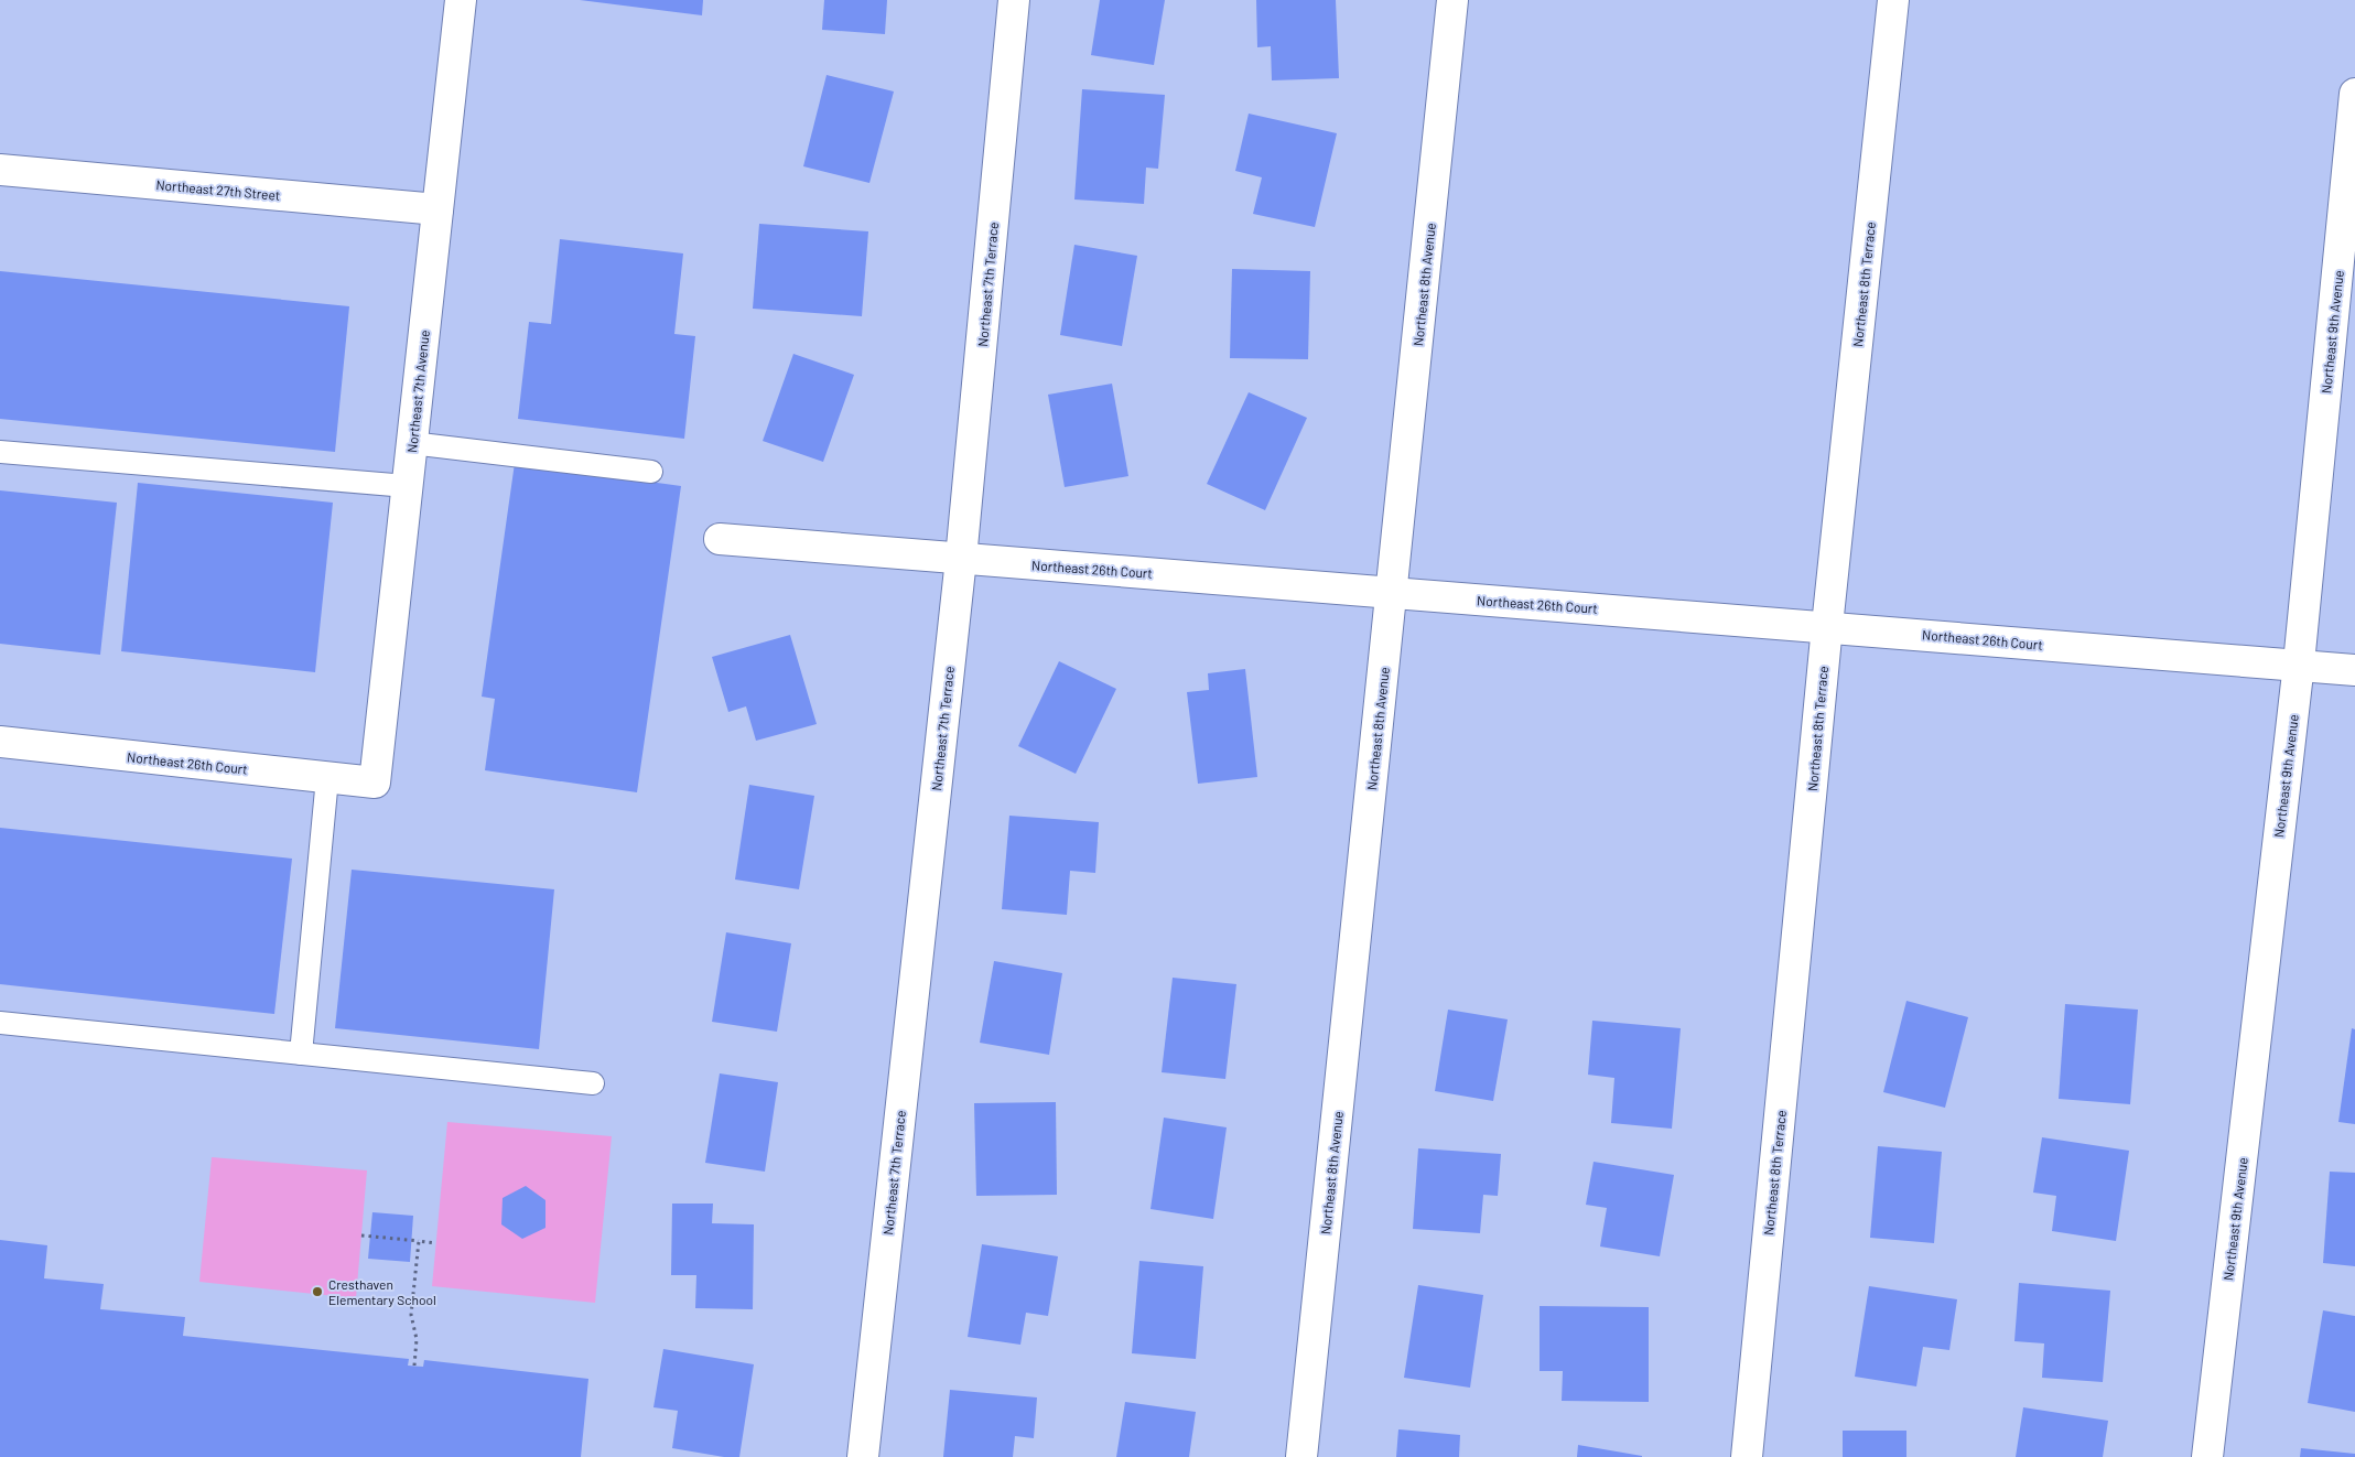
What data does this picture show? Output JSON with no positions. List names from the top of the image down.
{
  "streets": {
    "street": [
      "Northeast 27th Street",
      "Northeast 7th Terrace",
      "Northeast 8th Avenue",
      "Northeast 8th Terrace",
      "Northeast 9th Avenue",
      "Northeast 7th Avenue",
      "Northeast 26th Court"
    ]
  },
  "crossings": [
    ["Northeast 27th Street", "Northeast 7th Avenue"],
    ["Northeast 7th Terrace", "Northeast 26th Court"],
    ["Northeast 8th Avenue", "Northeast 26th Court"],
    ["Northeast 8th Terrace", "Northeast 26th Court"],
    ["Northeast 9th Avenue", "Northeast 26th Court"],
    ["Northeast 7th Avenue", "Northeast 26th Court"]
  ],
  "places": ["Cresthaven Elementary School"]
}
